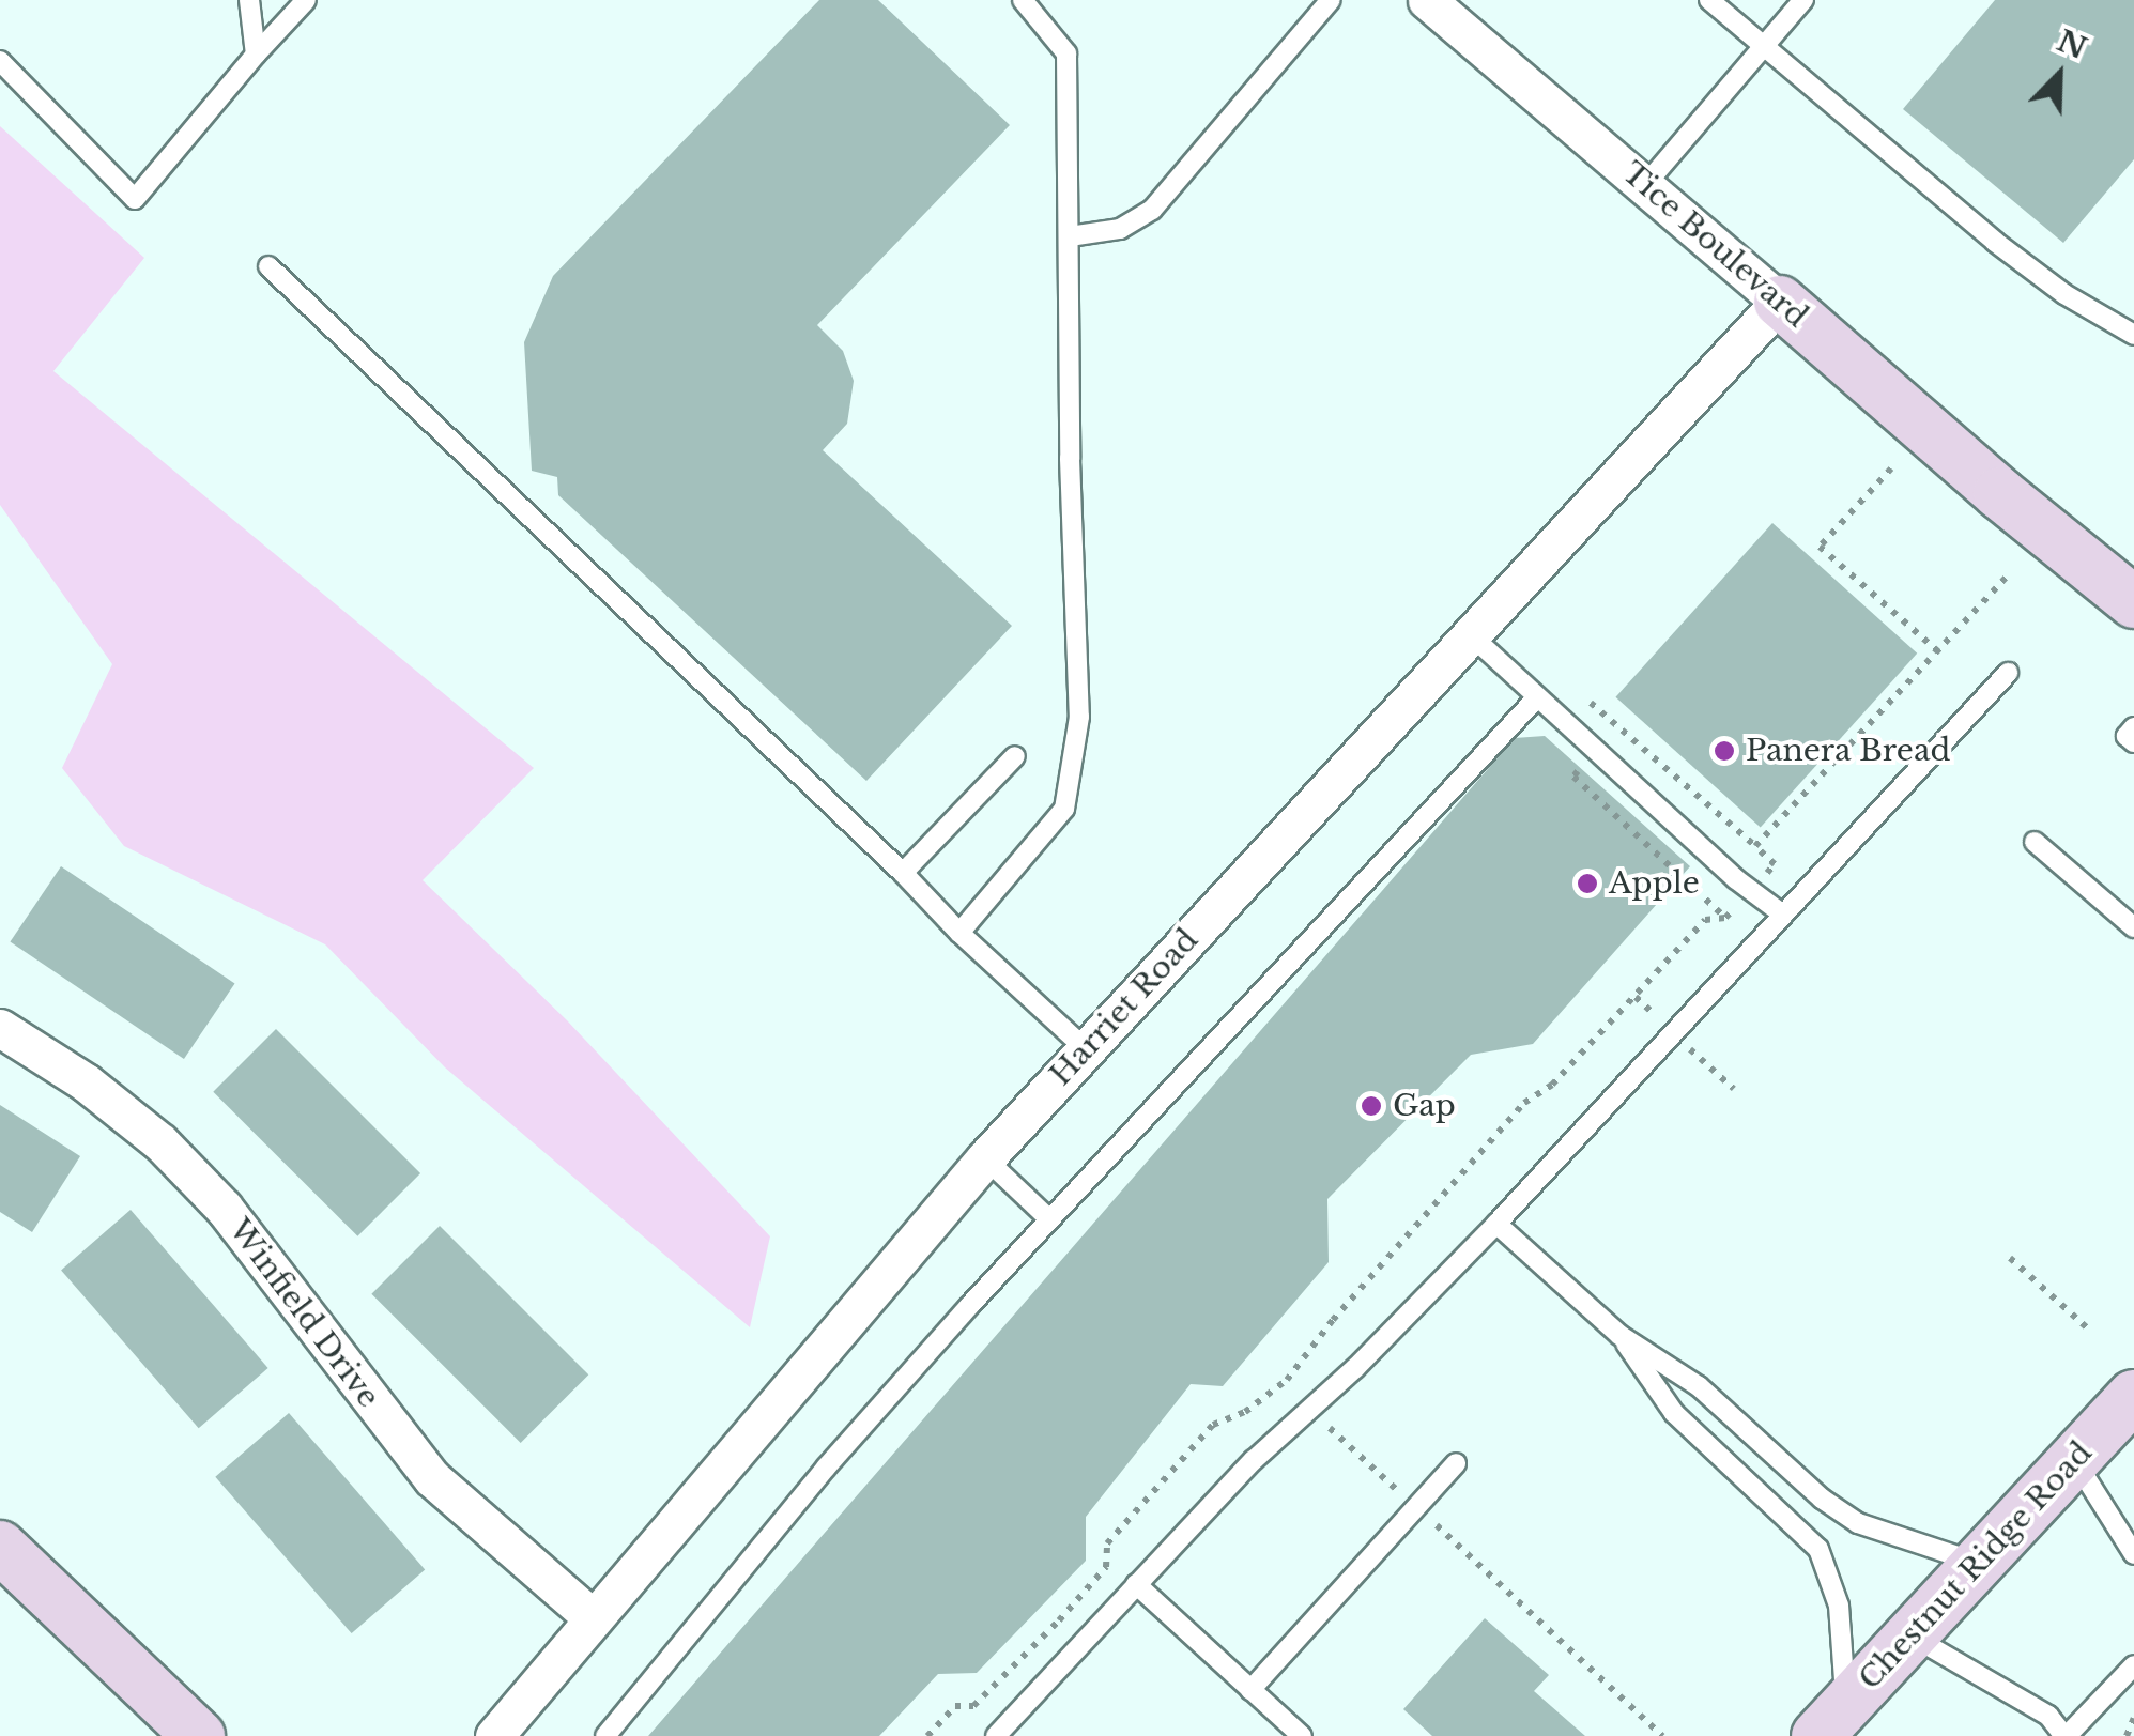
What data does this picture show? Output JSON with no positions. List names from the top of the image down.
{
  "streets": {
    "main road": ["Tice Boulevard", "Chestnut Ridge Road"],
    "street": ["Harriet Road", "Winfield Drive"]
  },
  "crossings": [
    ["Tice Boulevard", "Harriet Road"],
    ["Harriet Road", "Winfield Drive"]
  ],
  "places": ["Panera Bread", "Apple", "Gap"],
  "north": "top right"
}
